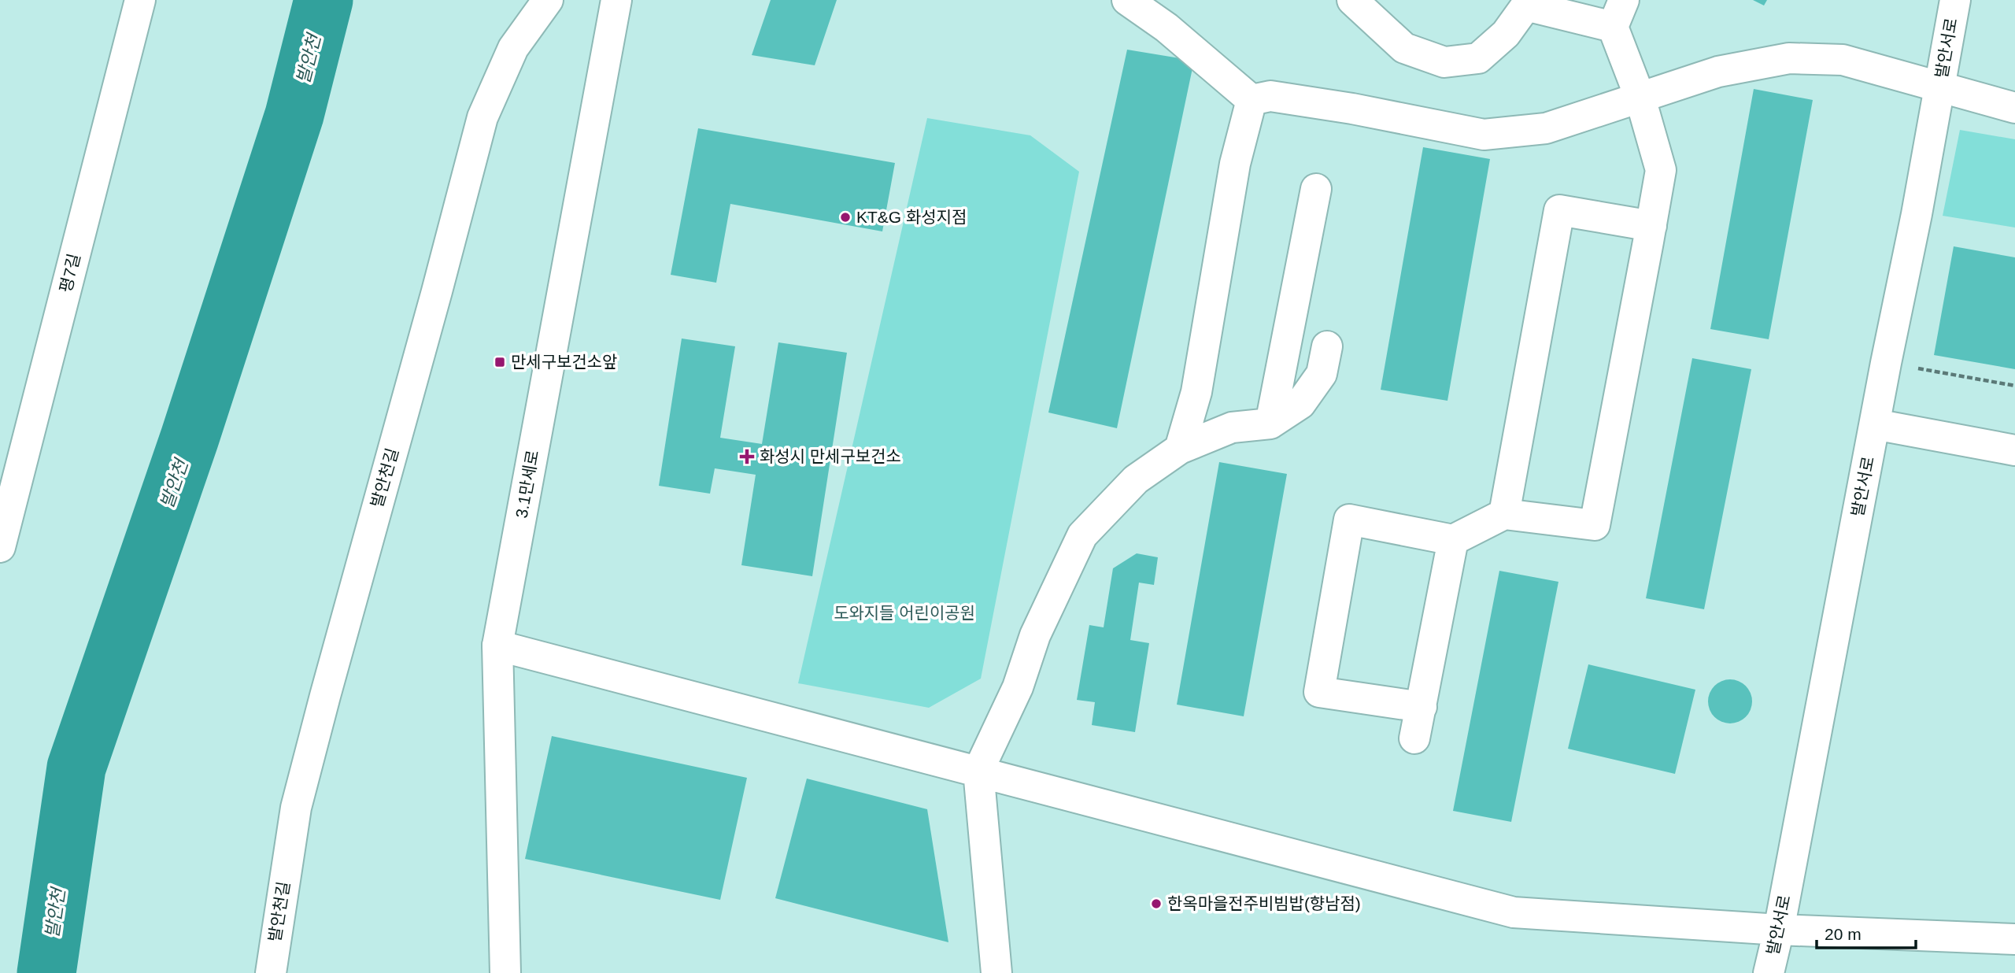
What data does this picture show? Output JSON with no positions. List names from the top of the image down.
{
  "streets": {
    "street": [
      "발안서로",
      "평7길",
      "발안천길",
      "3.1만세로"
    ]
  },
  "water": ["발안천"],
  "parks": ["도와지들 어린이공원"],
  "places": {
    "other": ["KT&G 화성지점", "한옥마을전주비빔밥(향남점)"],
    "transit": ["만세구보건소앞"],
    "health": ["화성시 만세구보건소"]
  },
  "scale_bar": "20 m"
}
